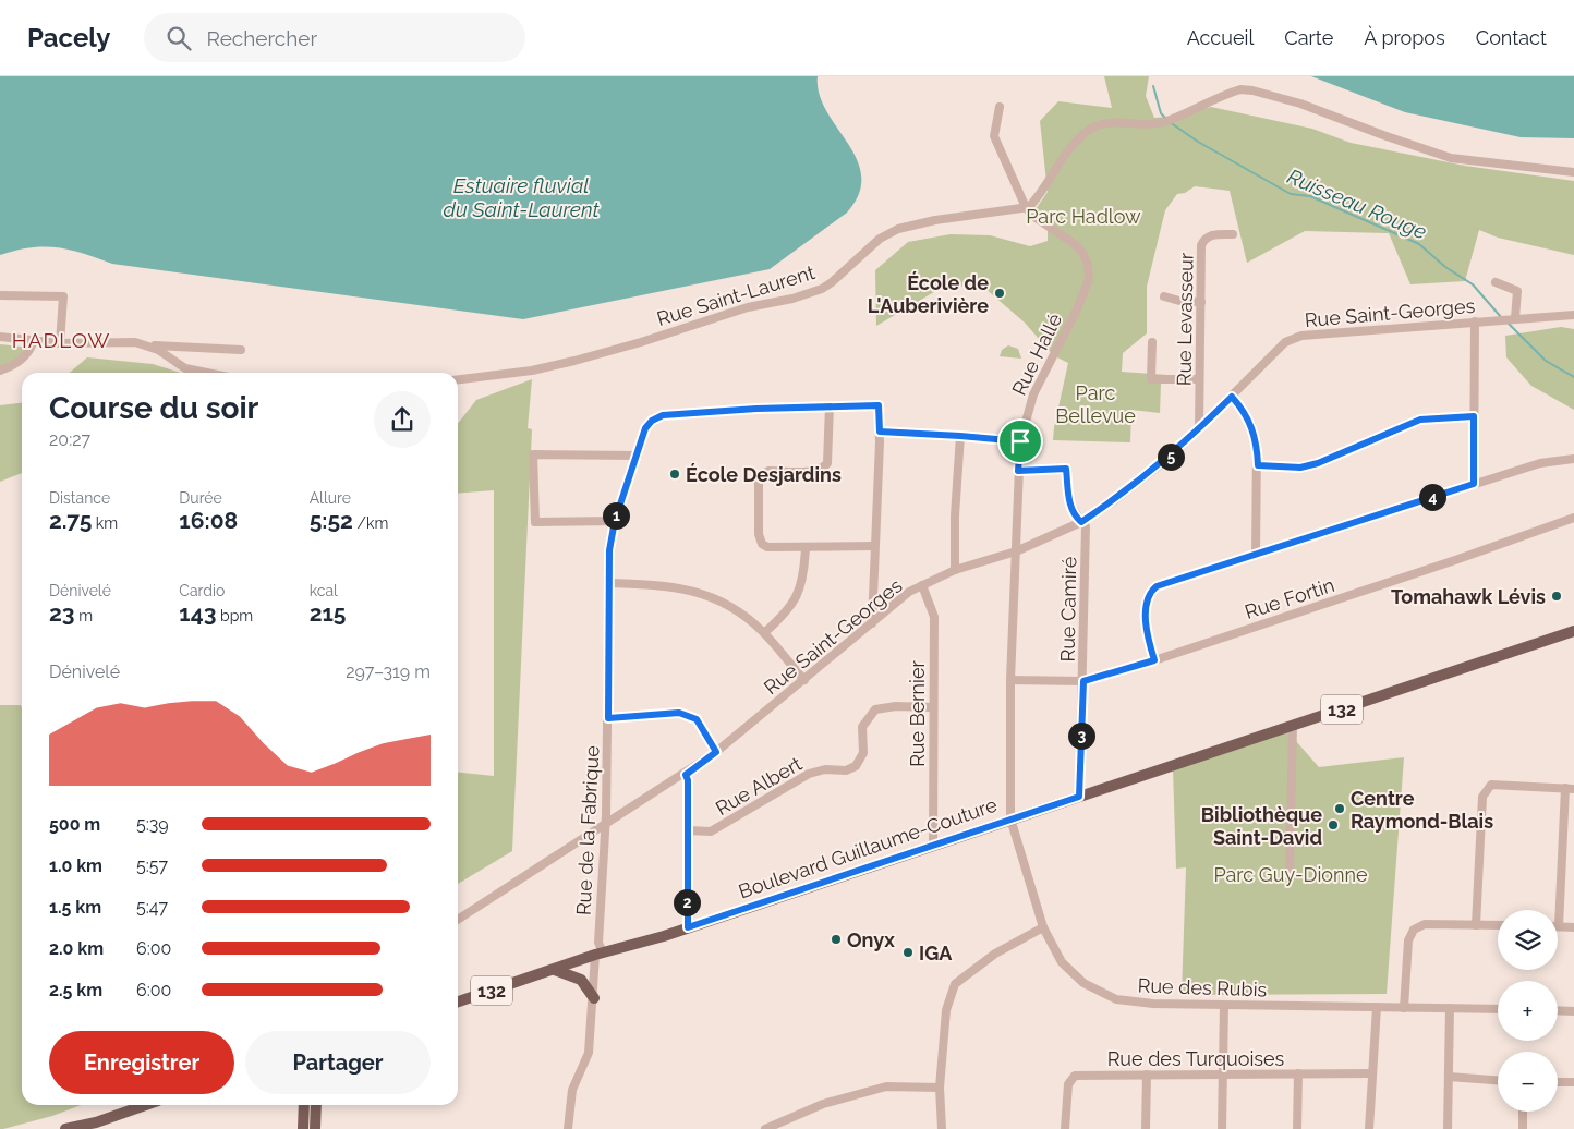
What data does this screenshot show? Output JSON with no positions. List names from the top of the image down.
{
  "streets": {
    "main road": ["132", "Boulevard Guillaume-Couture"],
    "street": [
      "Rue Saint-Laurent",
      "Rue Saint-Georges",
      "Rue Levasseur",
      "Rue Hallé",
      "Rue Fortin",
      "Rue Camiré",
      "Rue Bernier",
      "Rue Albert",
      "Rue de la Fabrique",
      "Rue des Rubis",
      "Rue des Turquoises"
    ]
  },
  "crossings": [
    ["Rue Saint-Laurent", "Rue Hallé"],
    ["Rue Saint-Georges", "Rue Levasseur"],
    ["Rue Saint-Georges", "Rue Hallé"],
    ["Rue Saint-Georges", "Rue Camiré"],
    ["Rue Saint-Georges", "Rue Bernier"],
    ["Rue Saint-Georges", "Rue de la Fabrique"],
    ["Rue Hallé", "Rue Fortin"],
    ["Rue Hallé", "Rue Camiré"],
    ["Rue Hallé", "Boulevard Guillaume-Couture"],
    ["Rue Hallé", "Rue des Rubis"],
    ["Rue Fortin", "Rue Camiré"],
    ["Rue Camiré", "Boulevard Guillaume-Couture"],
    ["Rue Bernier", "Rue Albert"],
    ["Rue Bernier", "Boulevard Guillaume-Couture"],
    ["Rue de la Fabrique", "Boulevard Guillaume-Couture"],
    ["Boulevard Guillaume-Couture", "Rue des Rubis"]
  ],
  "districts": ["HADLOW"],
  "water": ["Estuaire fluvial du Saint-Laurent", "Ruisseau Rouge"],
  "parks": ["Parc Hadlow", "Parc Bellevue", "Parc Guy-Dionne"],
  "places": [
    "École de L'Auberivière",
    "École Desjardins",
    "Tomahawk Lévis",
    "Centre Raymond-Blais",
    "Bibliothèque Saint-David",
    "Onyx",
    "IGA"
  ],
  "page": {
    "header": "Pacely",
    "search": "Rechercher",
    "nav": [
      "Accueil",
      "Carte",
      "À propos",
      "Contact"
    ],
    "heading": ["Course du soir", "20:27"],
    "pins": [
      "5",
      "4",
      "1",
      "3",
      "2"
    ],
    "stats": [
      ["Distance", "2.75 km"],
      ["Durée", "16:08"],
      ["Allure", "5:52 /km"],
      ["Dénivelé", "23 m"],
      ["Cardio", "143 bpm"],
      ["kcal", "215"]
    ],
    "chart": ["Dénivelé", "297–319 m"],
    "list": [
      {
        "name": "500 m",
        "note": "5:39"
      },
      {
        "name": "1.0 km",
        "note": "5:57"
      },
      {
        "name": "1.5 km",
        "note": "5:47"
      },
      {
        "name": "2.0 km",
        "note": "6:00"
      },
      {
        "name": "2.5 km",
        "note": "6:00"
      }
    ],
    "map_buttons": ["+", "−"],
    "buttons": ["Enregistrer", "Partager"]
  }
}
